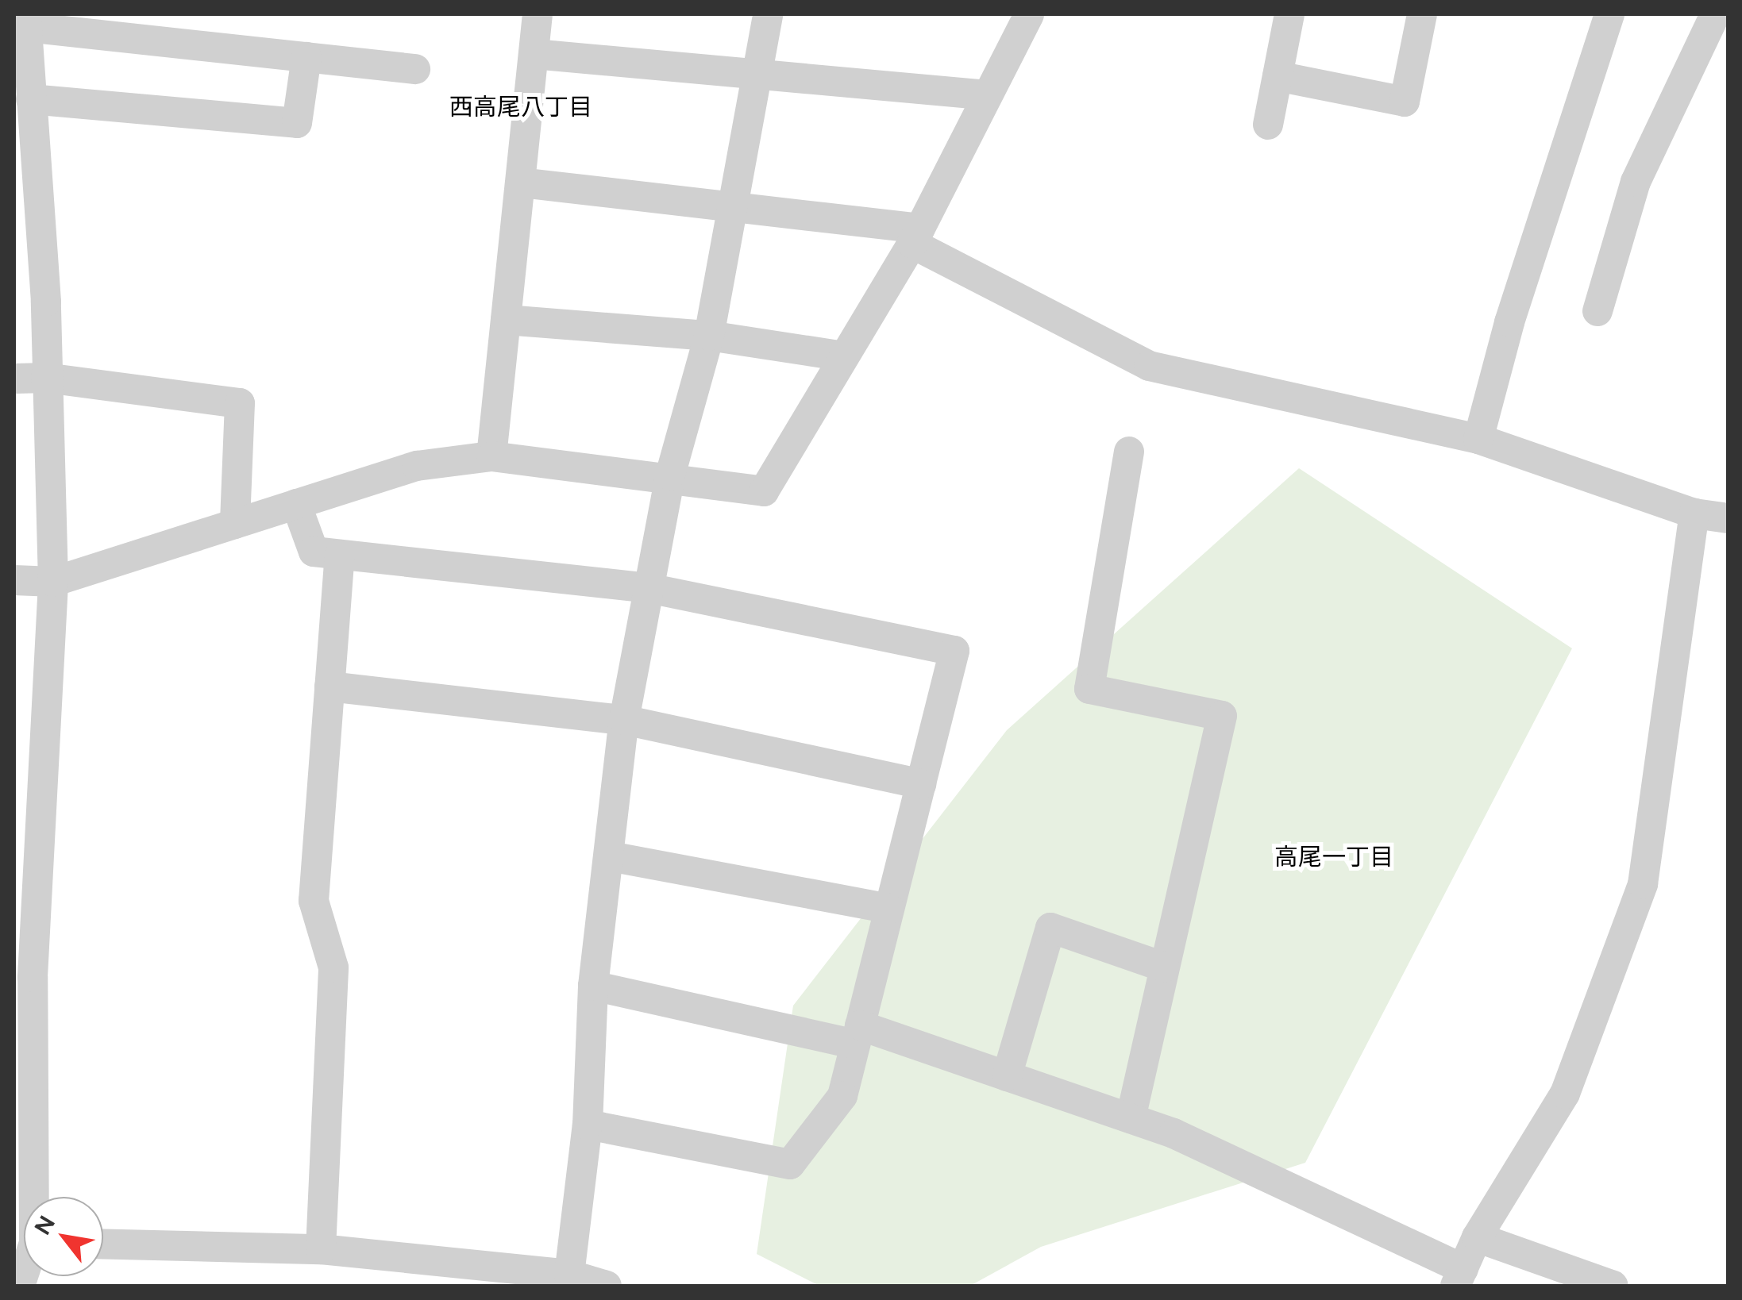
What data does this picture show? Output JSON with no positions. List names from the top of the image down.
{
  "districts": ["西高尾八丁目", "高尾一丁目"],
  "north": "top left"
}
